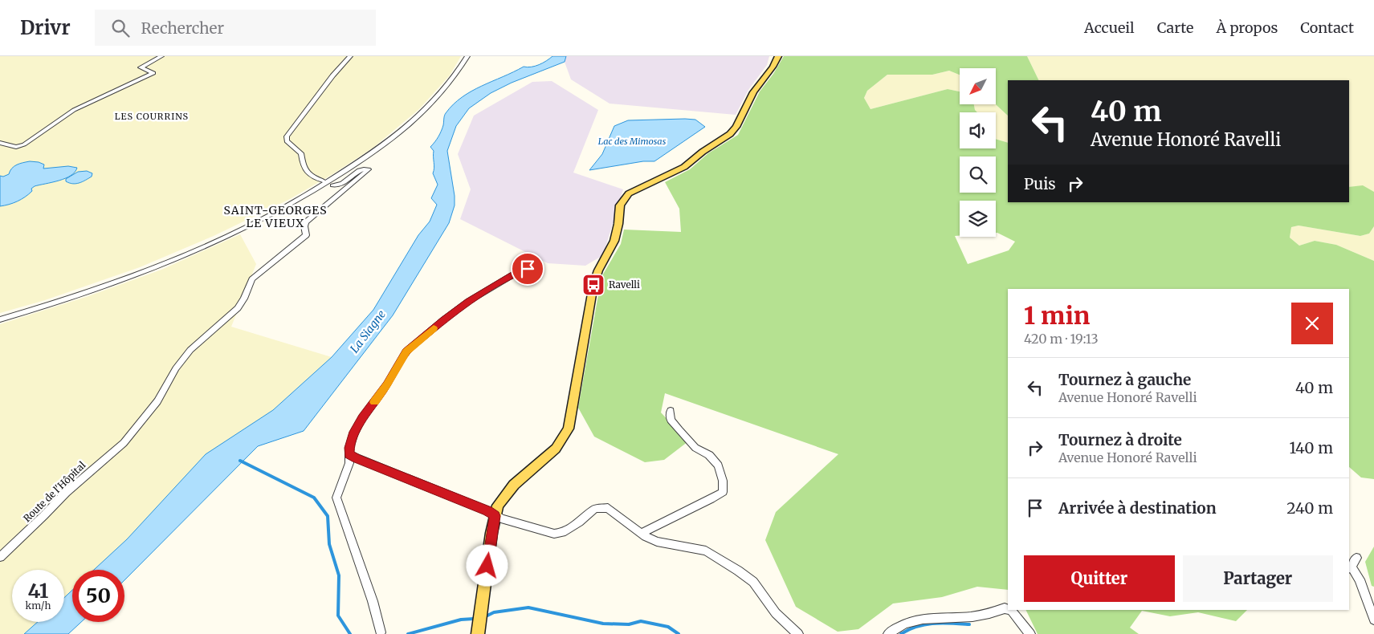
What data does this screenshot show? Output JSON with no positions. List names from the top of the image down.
{
  "streets": {
    "street": ["Route de l'Hôpital"]
  },
  "districts": ["LES COURRINS", "SAINT-GEORGES LE VIEUX"],
  "water": ["Lac des Mimosas", "La Siagne"],
  "places": {
    "bus stop": ["Ravelli"]
  },
  "north": "bottom left",
  "page": {
    "header": "Drivr",
    "search": "Rechercher",
    "nav": [
      "Accueil",
      "Carte",
      "À propos",
      "Contact"
    ],
    "turn": ["40 m", "Avenue Honoré Ravelli"],
    "then": "Puis",
    "heading": ["1 min", "420 m · 19:13"],
    "list": [
      {
        "name": "Tournez à gauche",
        "note": "Avenue Honoré Ravelli",
        "value": "40 m"
      },
      {
        "name": "Tournez à droite",
        "note": "Avenue Honoré Ravelli",
        "value": "140 m"
      },
      {
        "name": "Arrivée à destination",
        "value": "240 m"
      }
    ],
    "buttons": ["Quitter", "Partager"],
    "speed": "41 km/h",
    "limit": "50"
  }
}
